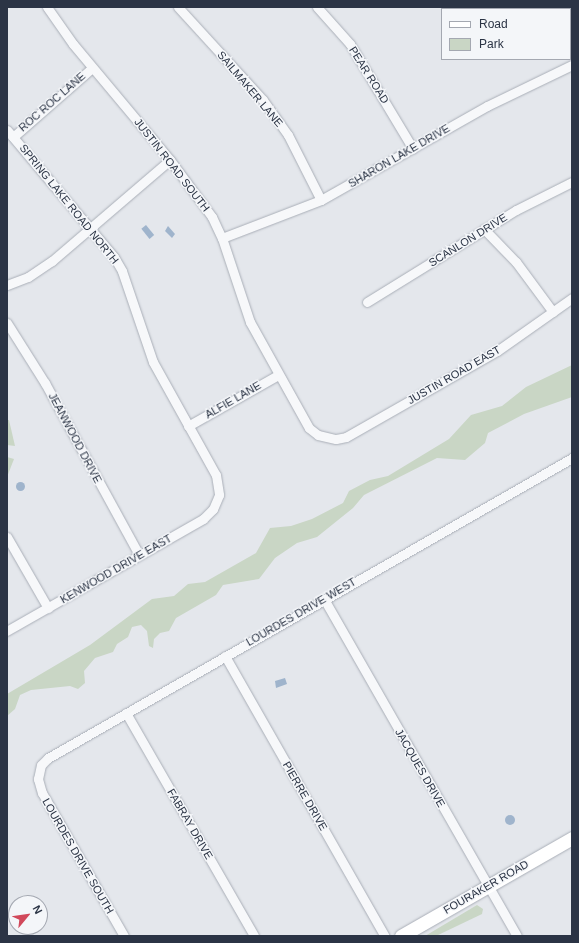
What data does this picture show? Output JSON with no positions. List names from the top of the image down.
{
  "streets": {
    "main road": ["FOURAKER ROAD"],
    "street": [
      "PEAR ROAD",
      "SAILMAKER LANE",
      "ROC ROC LANE",
      "SHARON LAKE DRIVE",
      "JUSTIN ROAD SOUTH",
      "SPRING LAKE ROAD NORTH",
      "SCANLON DRIVE",
      "JUSTIN ROAD EAST",
      "ALFIE LANE",
      "JEANWOOD DRIVE",
      "KENWOOD DRIVE EAST",
      "LOURDES DRIVE WEST",
      "JACQUES DRIVE",
      "PIERRE DRIVE",
      "FABRAY DRIVE",
      "LOURDES DRIVE SOUTH"
    ]
  },
  "crossings": [
    ["PEAR ROAD", "SHARON LAKE DRIVE"],
    ["SAILMAKER LANE", "SHARON LAKE DRIVE"],
    ["ROC ROC LANE", "JUSTIN ROAD SOUTH"],
    ["ROC ROC LANE", "SPRING LAKE ROAD NORTH"],
    ["SHARON LAKE DRIVE", "JUSTIN ROAD SOUTH"],
    ["JUSTIN ROAD SOUTH", "JUSTIN ROAD EAST"],
    ["JUSTIN ROAD SOUTH", "ALFIE LANE"],
    ["SPRING LAKE ROAD NORTH", "ALFIE LANE"],
    ["SPRING LAKE ROAD NORTH", "KENWOOD DRIVE EAST"],
    ["JEANWOOD DRIVE", "KENWOOD DRIVE EAST"],
    ["LOURDES DRIVE WEST", "JACQUES DRIVE"],
    ["LOURDES DRIVE WEST", "PIERRE DRIVE"],
    ["LOURDES DRIVE WEST", "FABRAY DRIVE"],
    ["LOURDES DRIVE WEST", "LOURDES DRIVE SOUTH"],
    ["JACQUES DRIVE", "FOURAKER ROAD"]
  ],
  "legend": ["Road", "Park"],
  "north": "top right"
}
